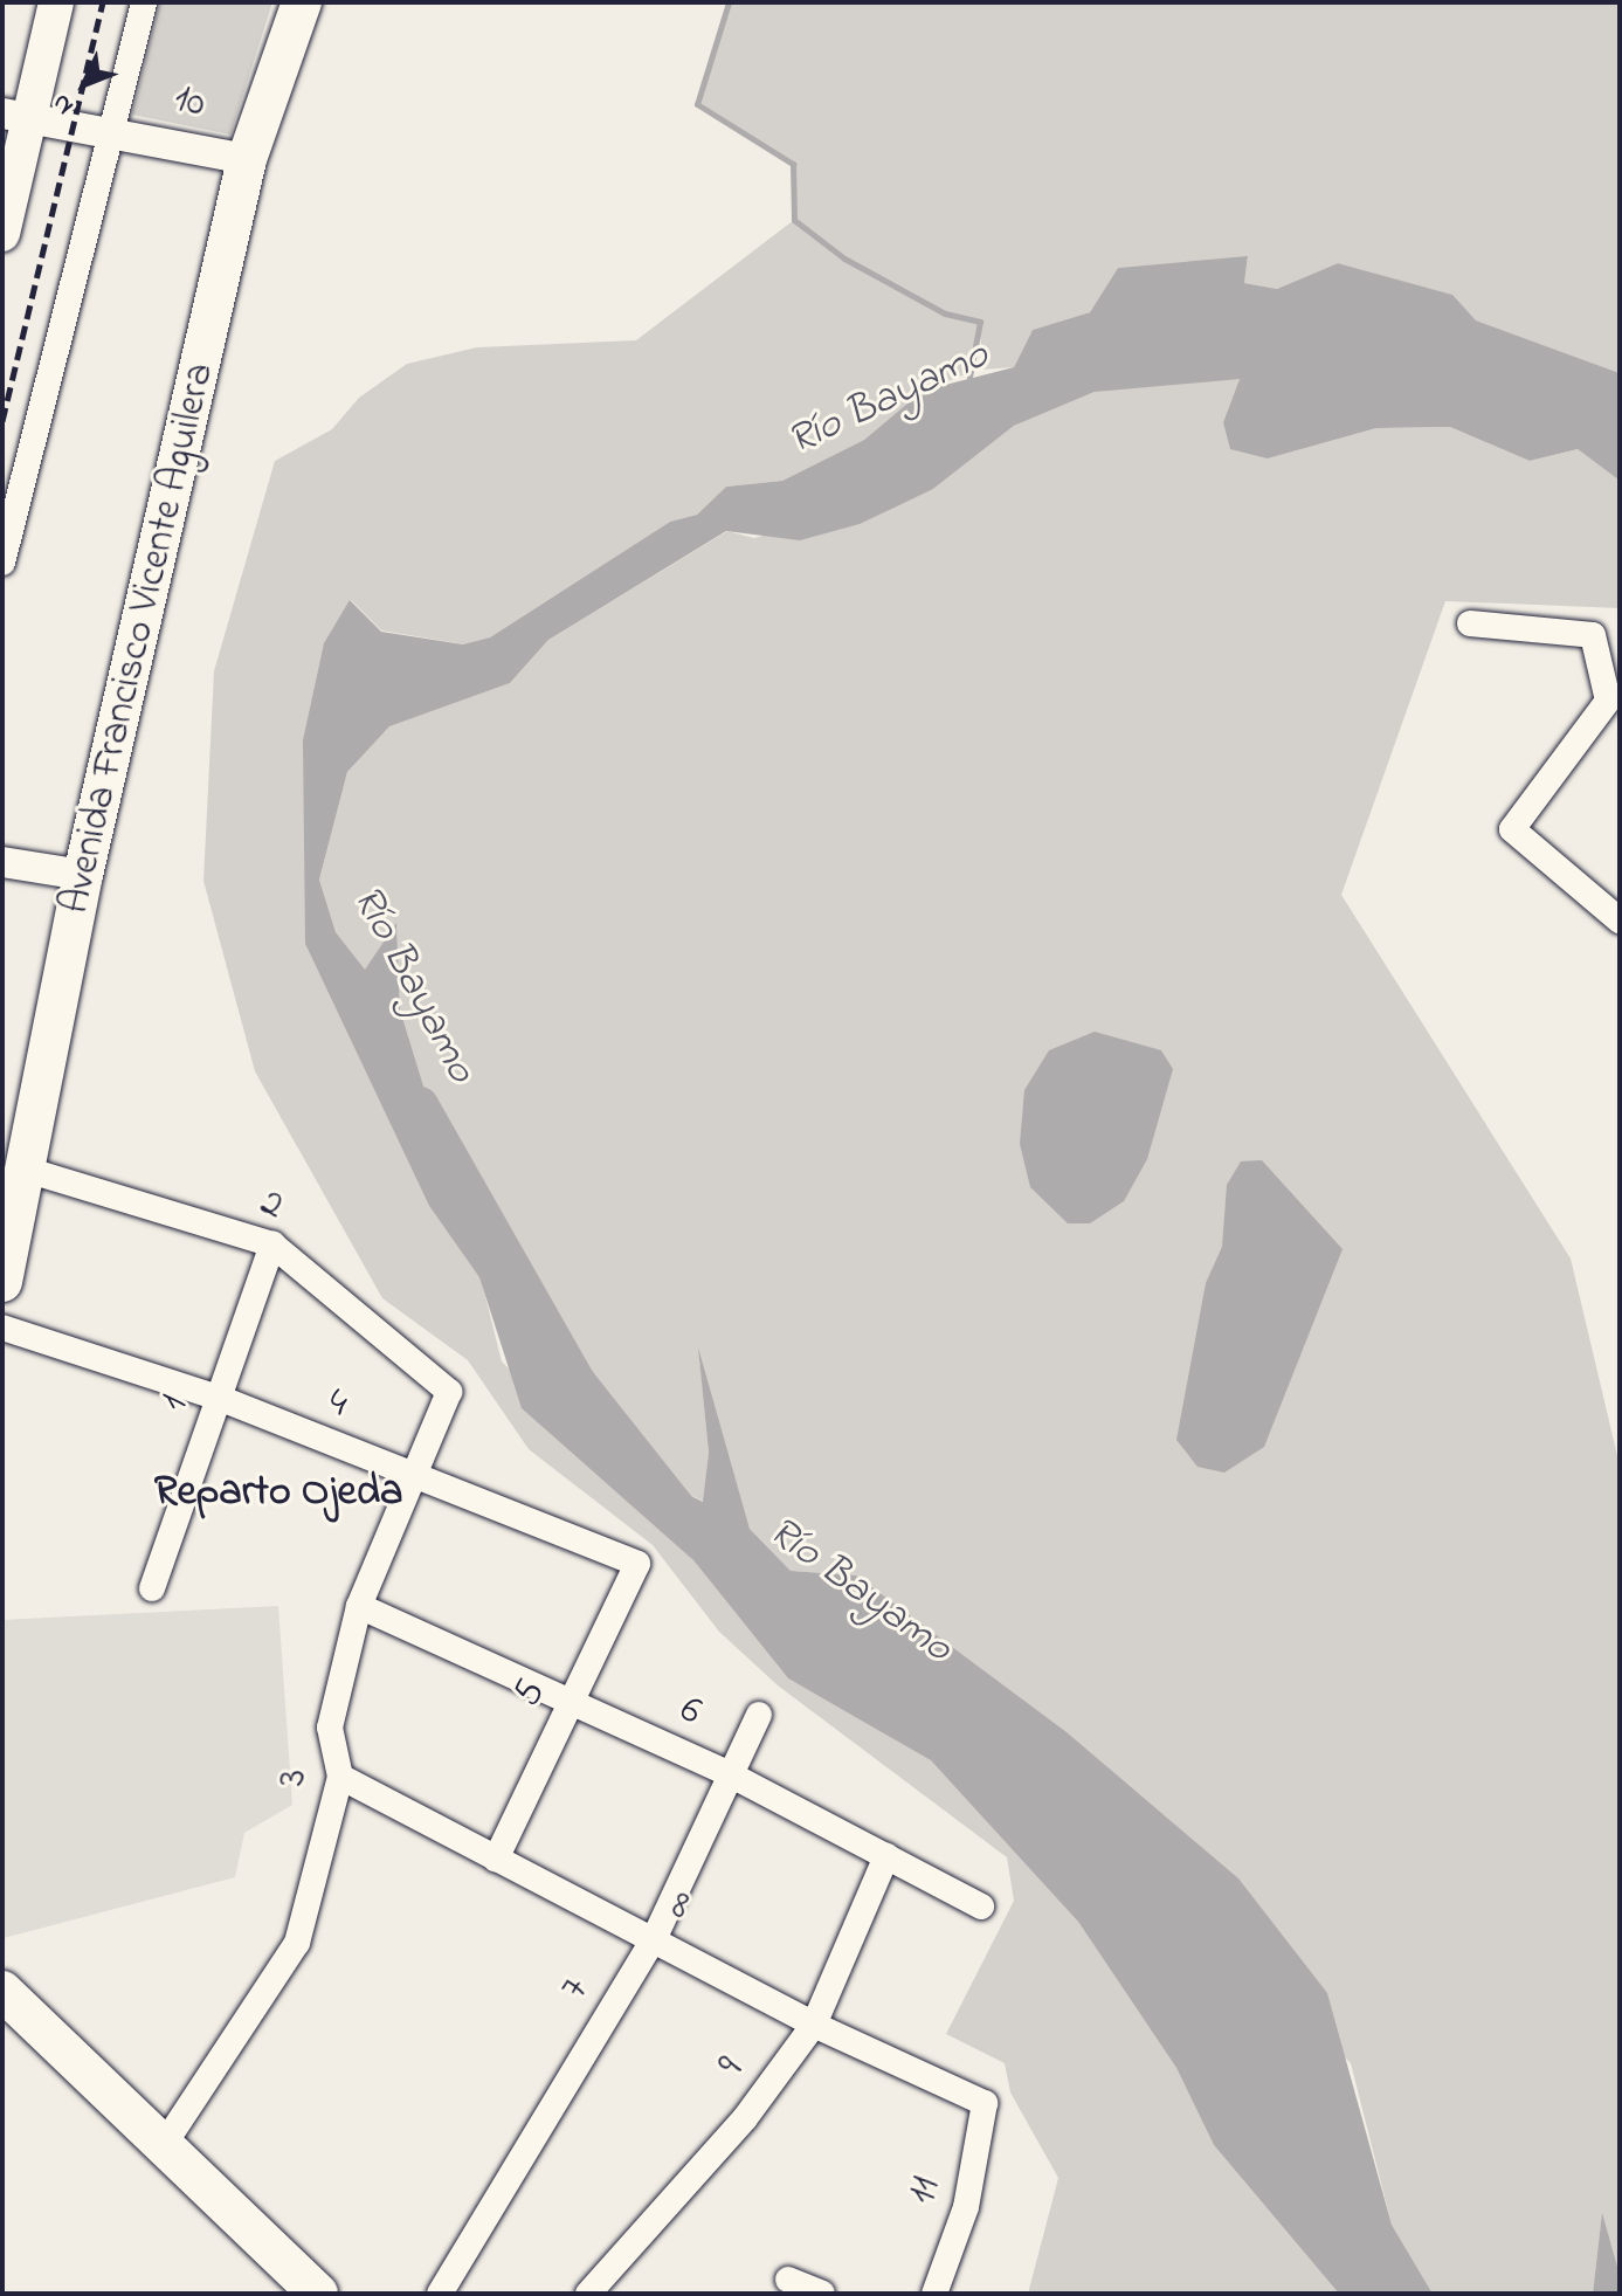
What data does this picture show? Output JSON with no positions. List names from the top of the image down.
{
  "streets": {
    "main road": ["Avenida Francisco Vicente Aguilera"],
    "street": [
      "10",
      "2",
      "1",
      "4",
      "5",
      "6",
      "3",
      "8",
      "7",
      "9",
      "11"
    ]
  },
  "crossings": [
    ["10", "Avenida Francisco Vicente Aguilera"],
    ["Avenida Francisco Vicente Aguilera", "2"],
    ["2", "1"],
    ["2", "3"],
    ["1", "4"],
    ["4", "5"],
    ["4", "3"],
    ["5", "6"],
    ["5", "8"],
    ["6", "3"],
    ["6", "7"],
    ["6", "9"],
    ["3", "8"],
    ["8", "7"],
    ["8", "9"],
    ["8", "11"]
  ],
  "districts": ["Reparto Ojeda"],
  "water": ["Río Bayamo"],
  "north": "bottom left"
}
